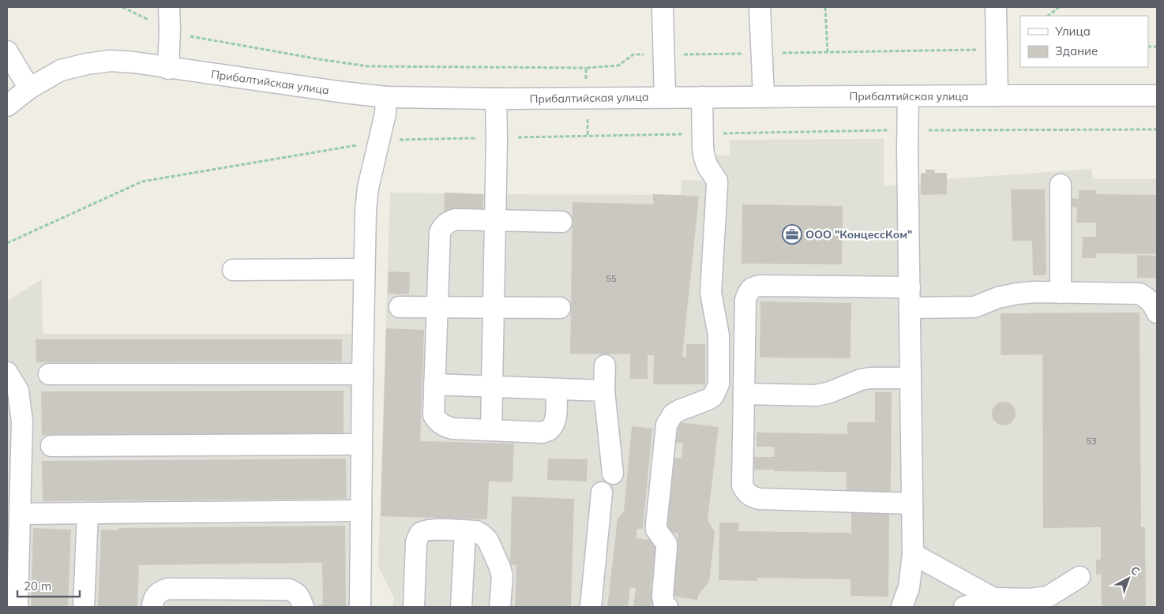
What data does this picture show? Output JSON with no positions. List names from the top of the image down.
{
  "streets": {
    "street": ["Прибалтийская улица"]
  },
  "places": {
    "office": ["ООО \"КонцессКом\""]
  },
  "house_numbers": ["55", "53"],
  "legend": ["Улица", "Здание"],
  "scale_bar": "20 m",
  "north": "top right"
}
